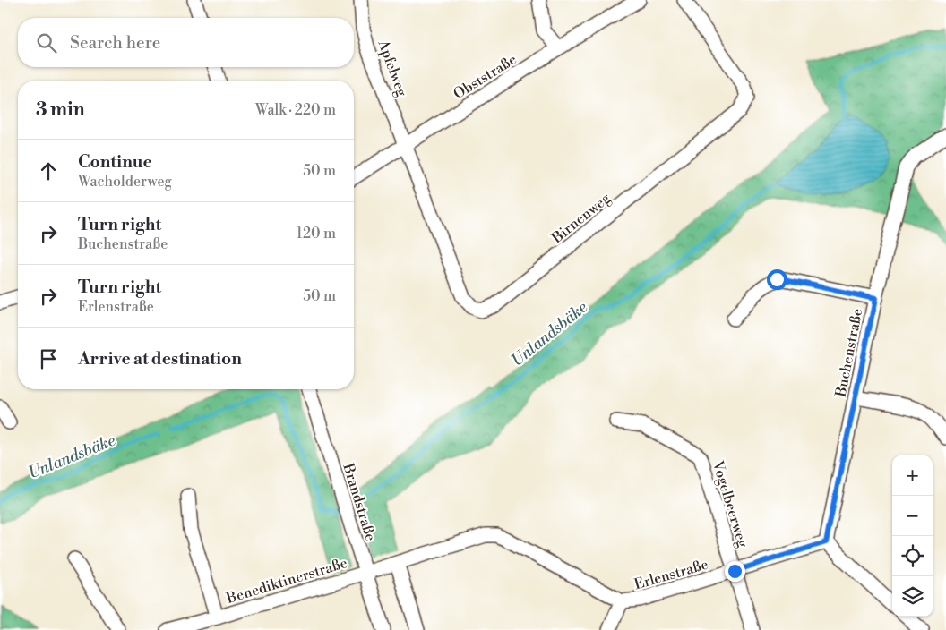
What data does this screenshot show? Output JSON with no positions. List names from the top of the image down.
{
  "streets": {
    "street": [
      "Apfelweg",
      "Obststraße",
      "Birnenweg",
      "Buchenstraße",
      "Brandstraße",
      "Vogelbeerweg",
      "Erlenstraße",
      "Benediktinerstraße"
    ]
  },
  "crossings": [
    ["Apfelweg", "Obststraße"],
    ["Apfelweg", "Birnenweg"],
    ["Obststraße", "Birnenweg"],
    ["Buchenstraße", "Erlenstraße"],
    ["Brandstraße", "Erlenstraße"],
    ["Brandstraße", "Benediktinerstraße"],
    ["Vogelbeerweg", "Erlenstraße"],
    ["Erlenstraße", "Benediktinerstraße"]
  ],
  "water": ["Unlandsbäke"],
  "page": {
    "search": "Search here",
    "heading": ["3 min", "Walk · 220 m"],
    "list": [
      ["Continue", "Wacholderweg", "50 m"],
      ["Turn right", "Buchenstraße", "120 m"],
      ["Turn right", "Erlenstraße", "50 m"],
      "Arrive at destination"
    ],
    "map_buttons": ["+", "−"]
  }
}
